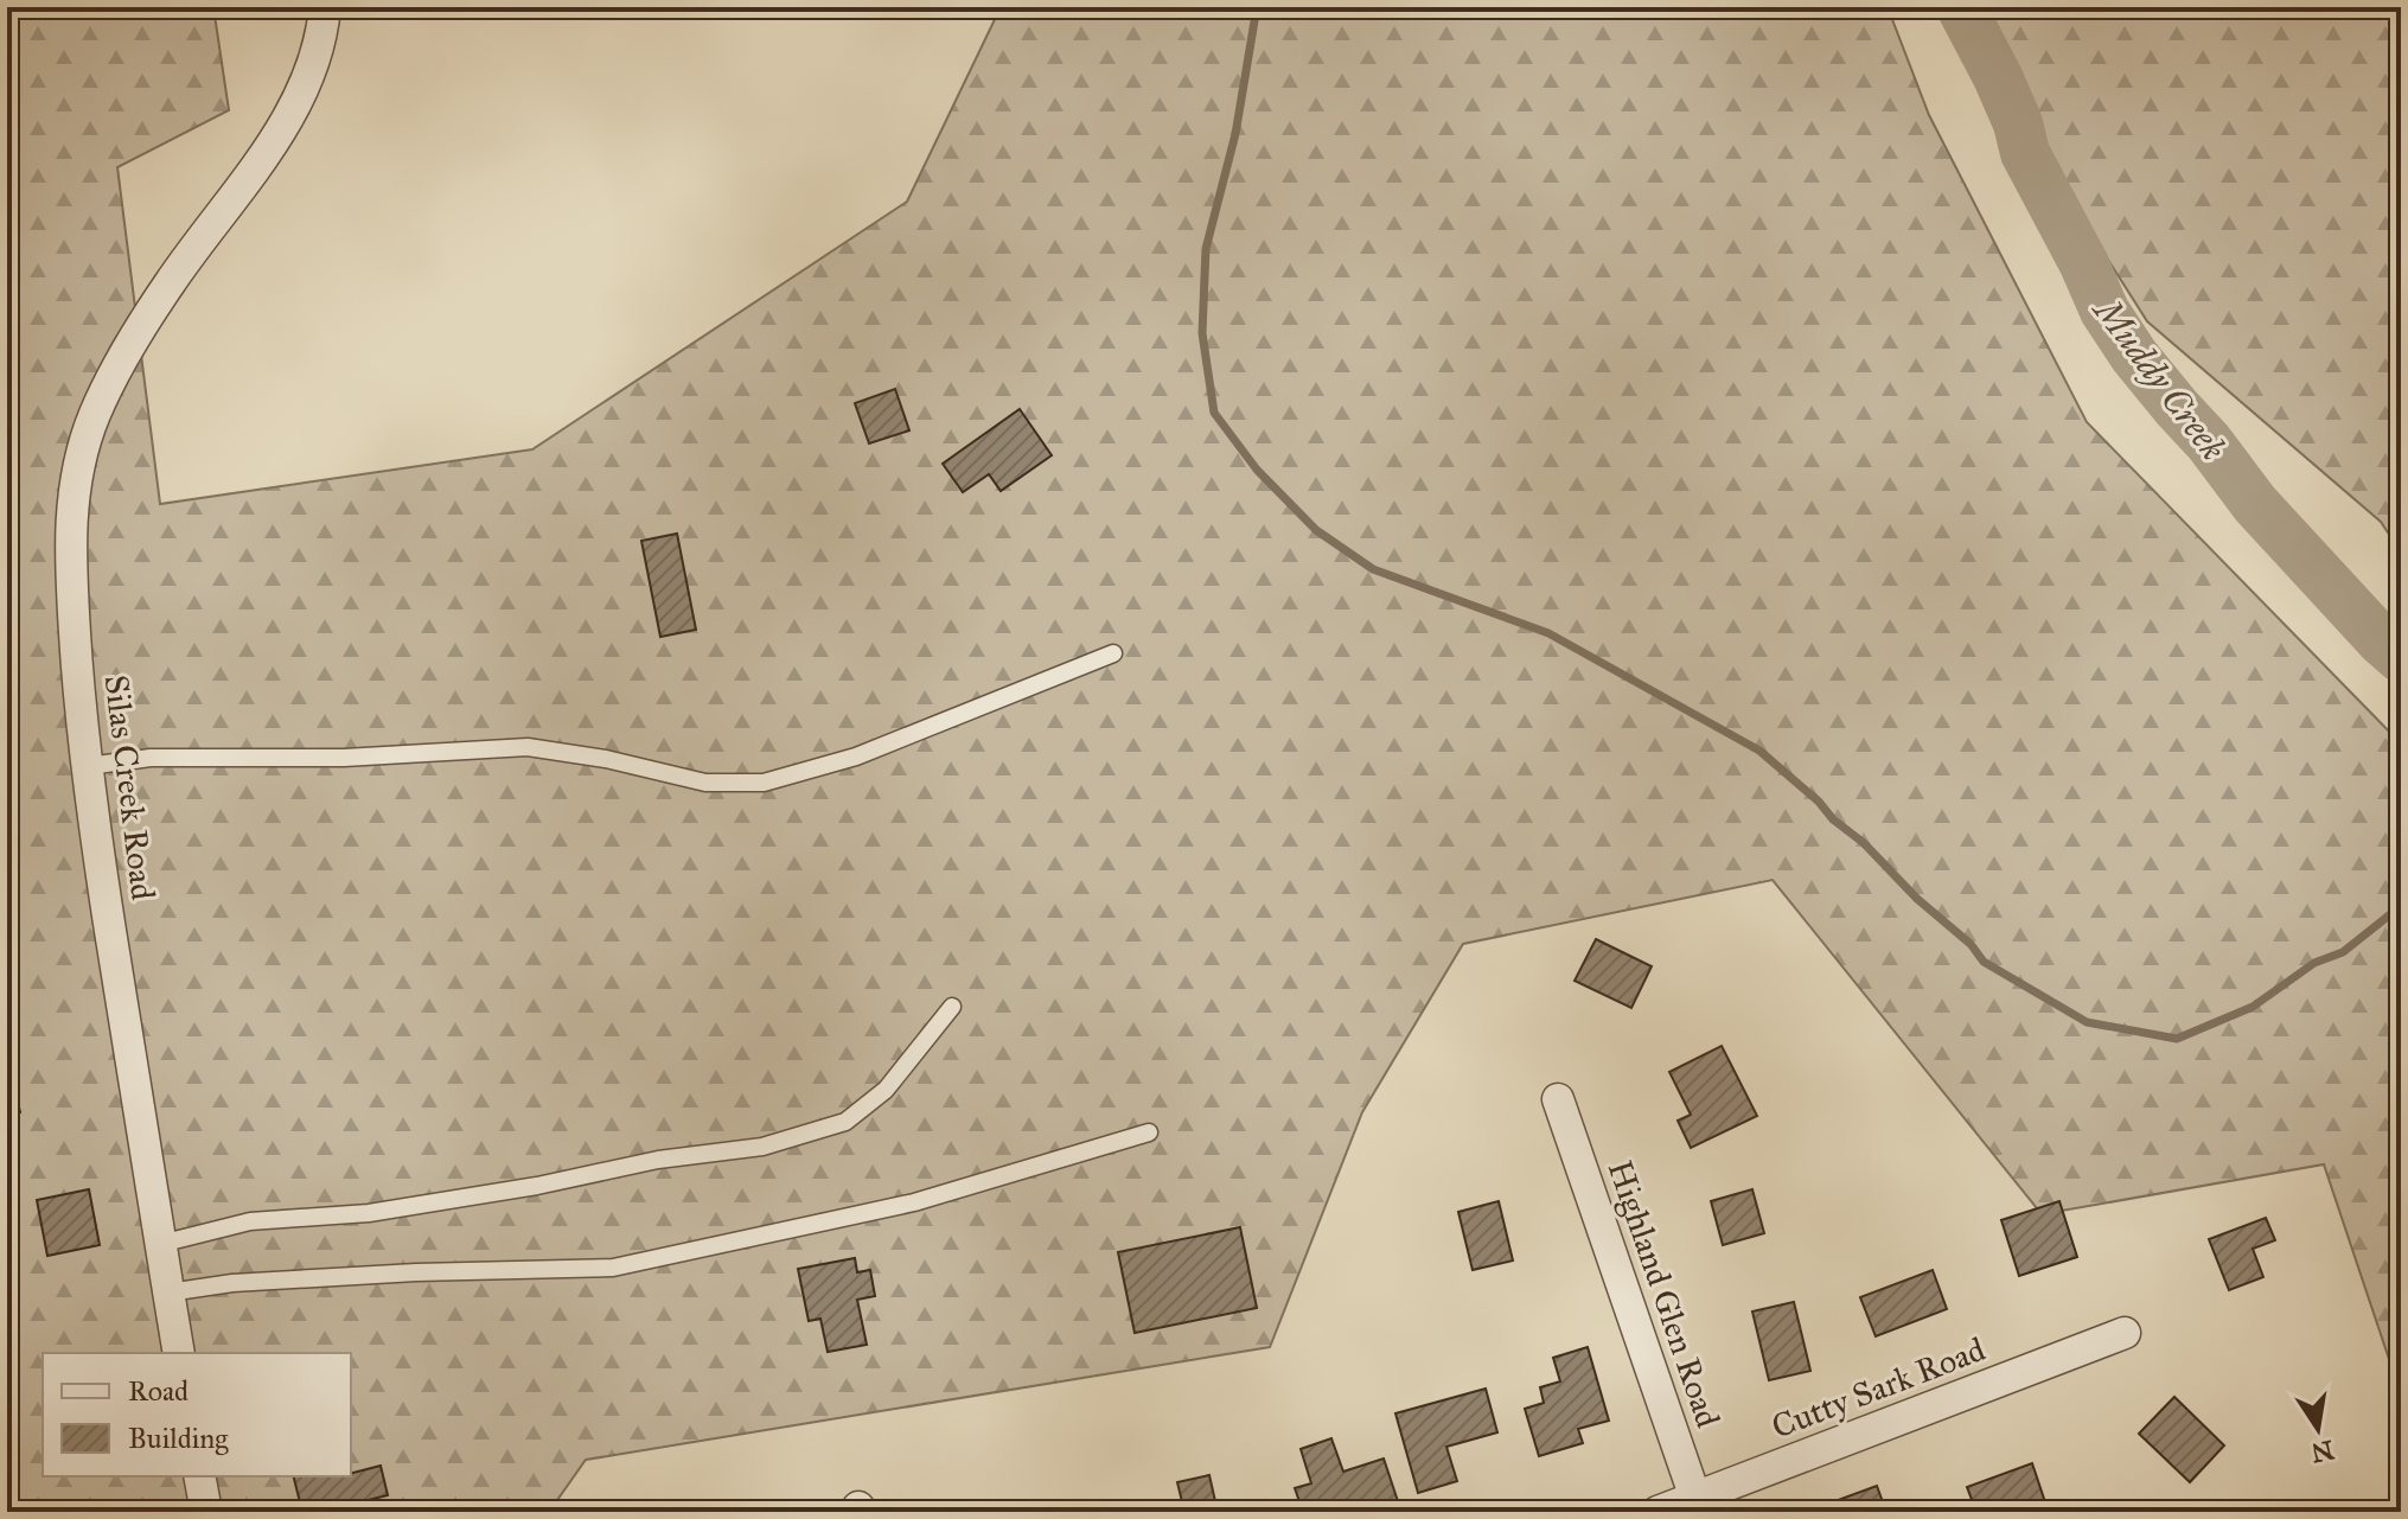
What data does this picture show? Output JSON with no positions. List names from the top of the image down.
{
  "streets": {
    "street": ["Silas Creek Road", "Highland Glen Road", "Cutty Sark Road"]
  },
  "crossings": [
    ["Highland Glen Road", "Cutty Sark Road"]
  ],
  "water": ["Muddy Creek"],
  "legend": ["Road", "Building"],
  "north": "bottom"
}
